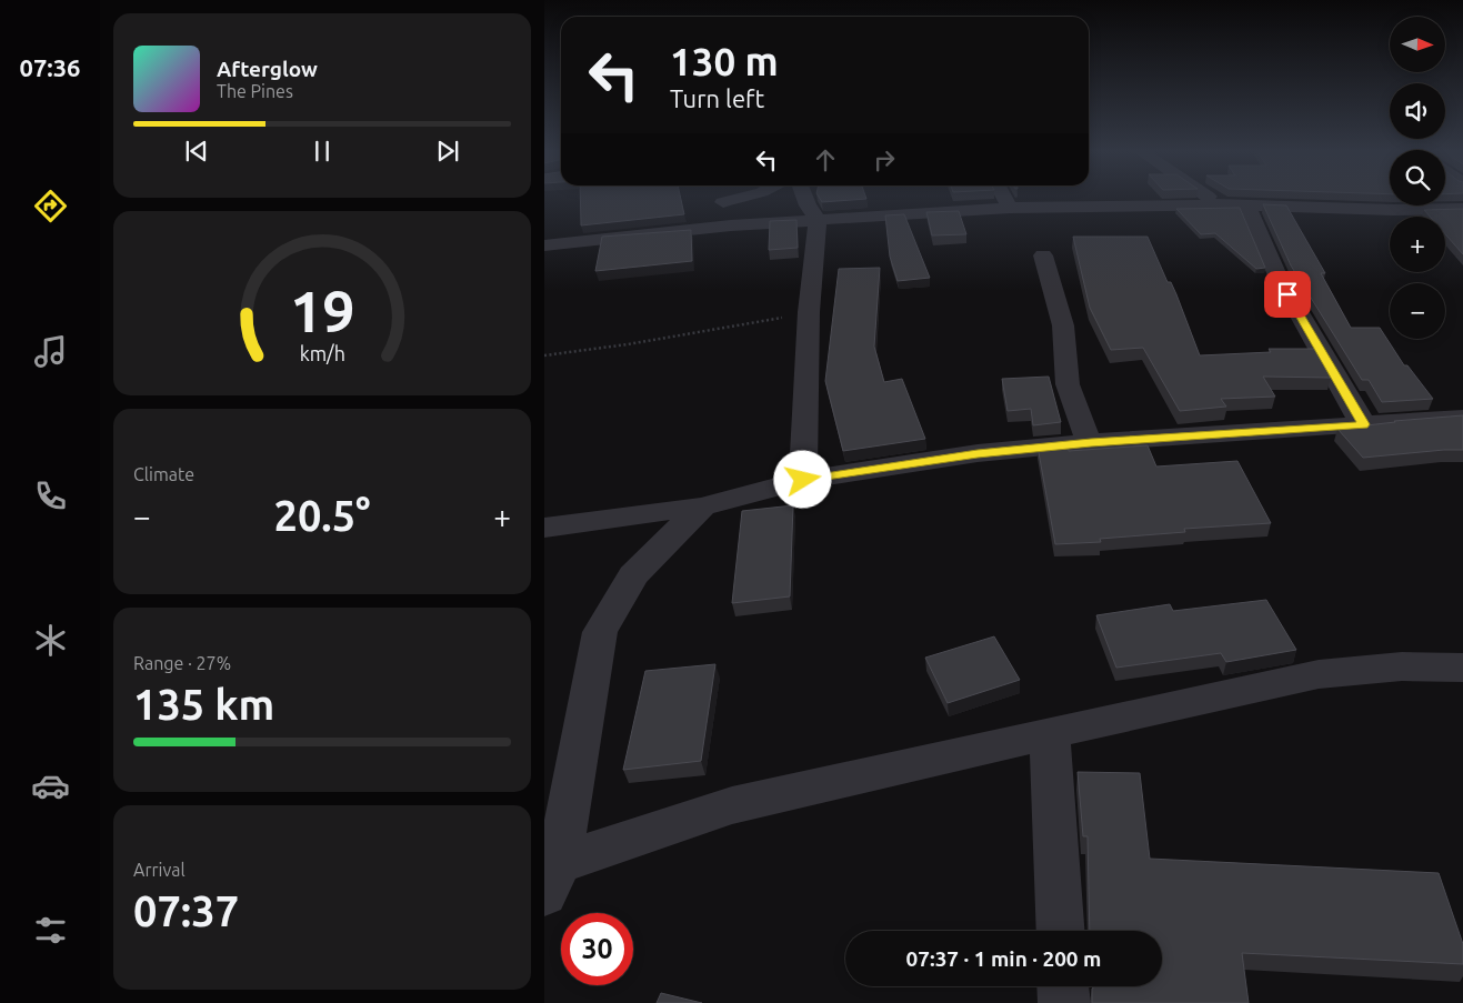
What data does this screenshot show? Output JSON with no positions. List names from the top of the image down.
{
  "north": "right",
  "page": {
    "tabs": "07:36",
    "map_buttons": ["+", "−"],
    "turn": ["130 m", "Turn left"],
    "song": ["Afterglow", "The Pines"],
    "tile": [
      "Climate",
      ["Range · 27%", "135 km"],
      ["Arrival", "07:37"]
    ],
    "heat": ["−", "20.5°", "+"],
    "limit": "30",
    "trip": "07:37 · 1 min · 200 m",
    "gauge": ["19", "km/h"]
  }
}
